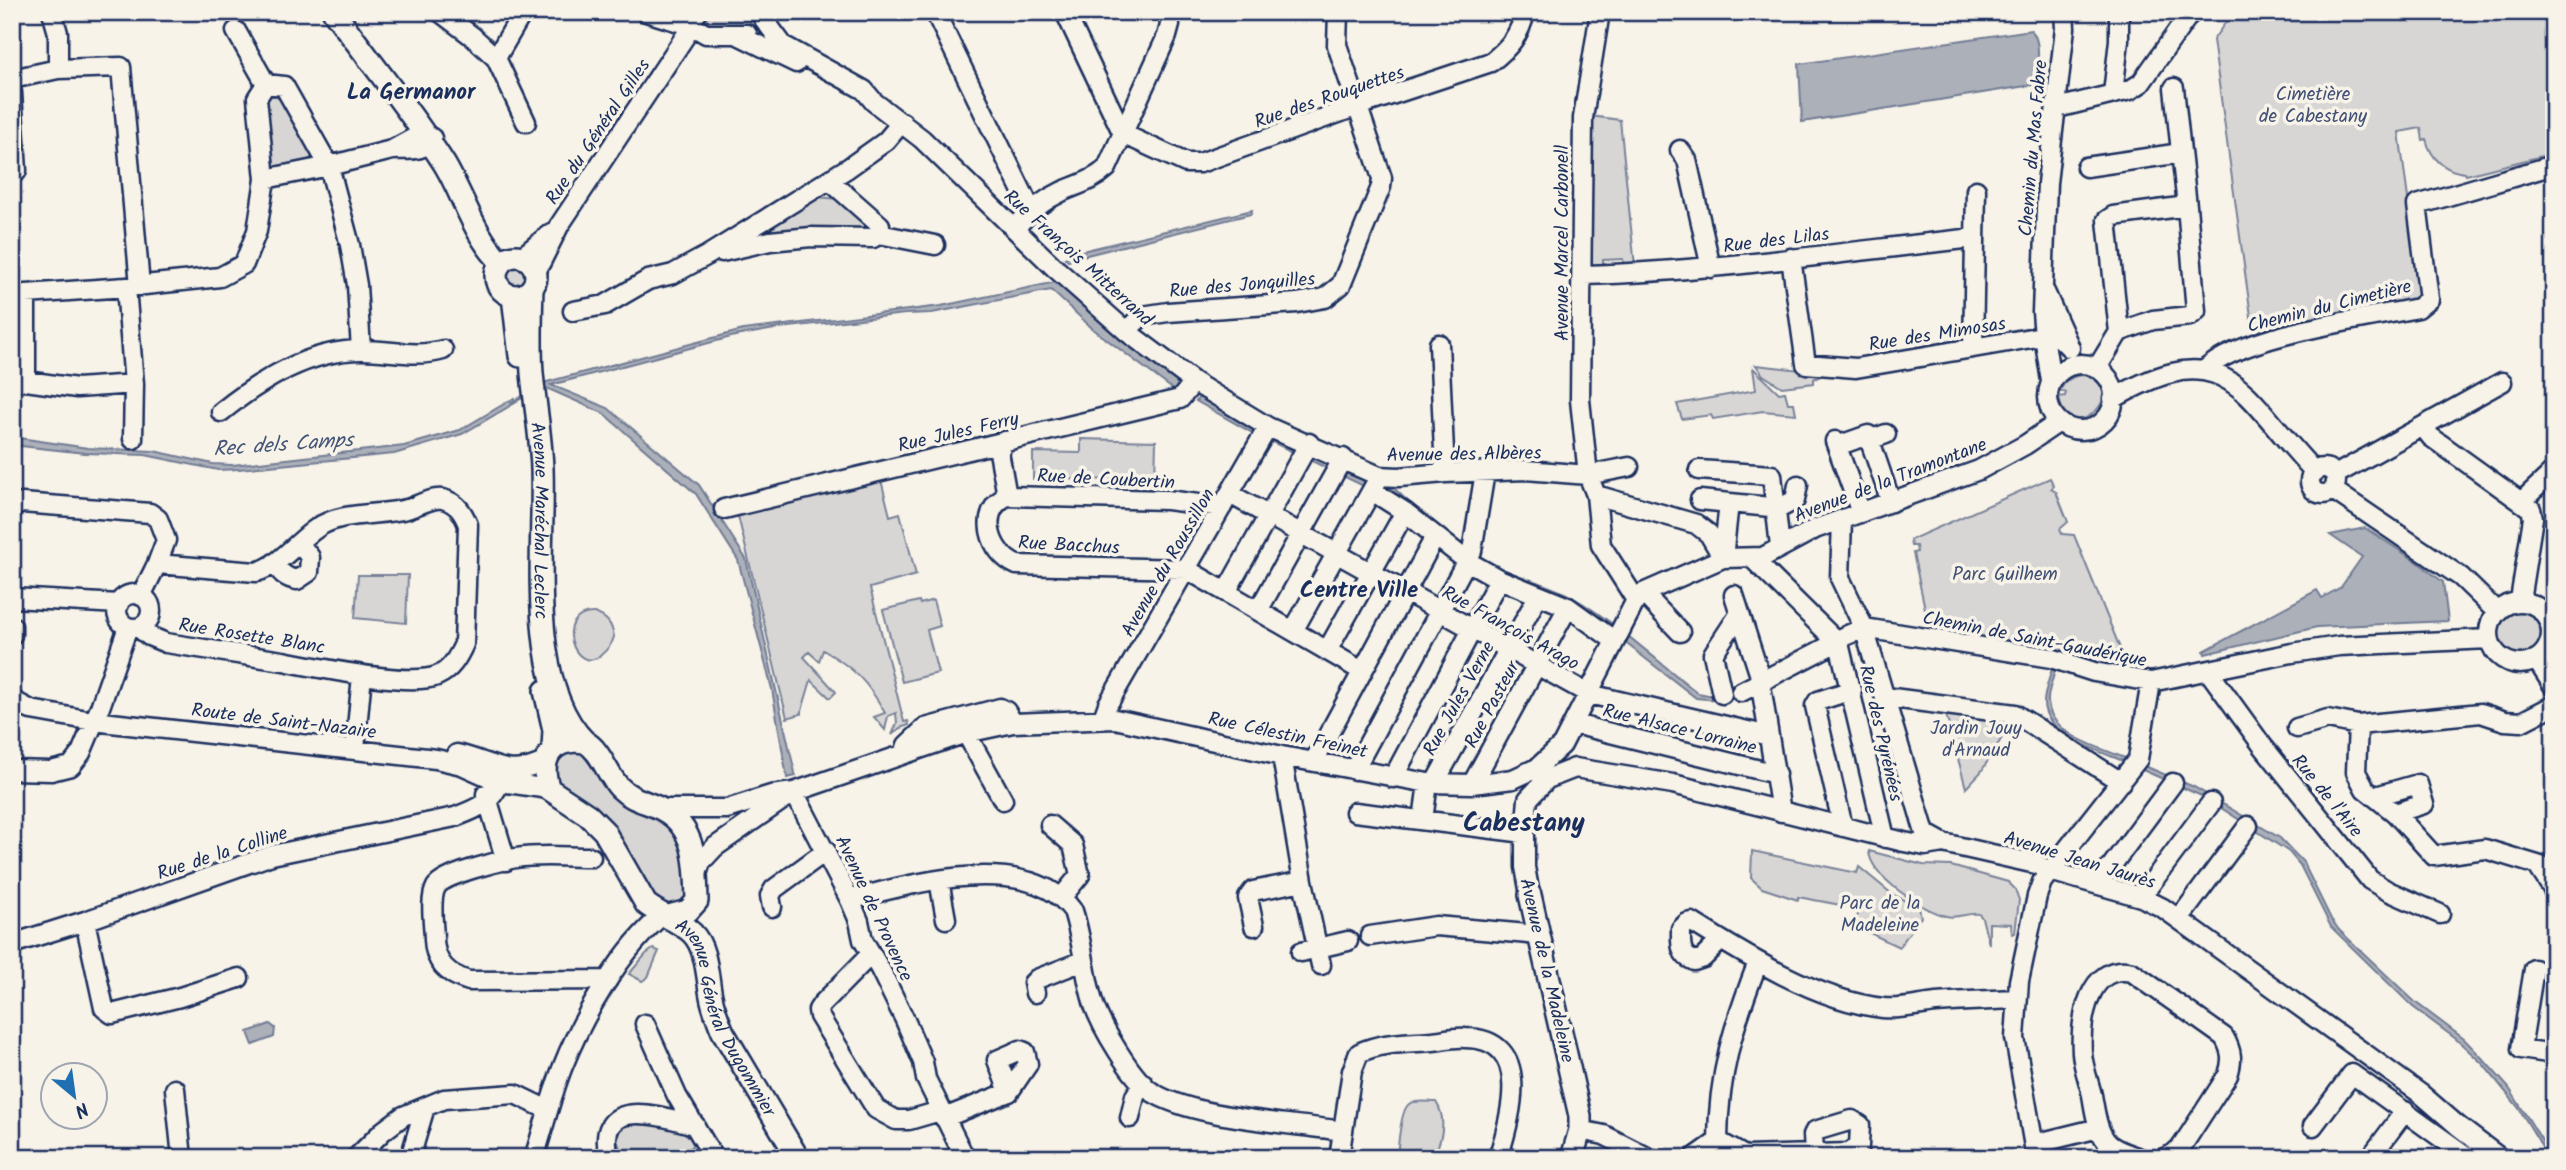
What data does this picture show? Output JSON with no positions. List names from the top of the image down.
{
  "streets": {
    "main road": ["Avenue Maréchal Leclerc", "Avenue de la Madeleine", "Avenue Général Dugommier"],
    "street": [
      "Rue des Rouquettes",
      "Rue du Général Gilles",
      "Chemin du Mas Fabre",
      "Rue des Lilas",
      "Avenue Marcel Carbonell",
      "Rue François Mitterrand",
      "Rue des Jonquilles",
      "Chemin du Cimetière",
      "Rue des Mimosas",
      "Rue Jules Ferry",
      "Avenue des Albères",
      "Rue de Coubertin",
      "Avenue de la Tramontane",
      "Rue Bacchus",
      "Avenue du Roussillon",
      "Rue François Arago",
      "Rue Rosette Blanc",
      "Chemin de Saint-Gaudérique",
      "Rue Jules Verne",
      "Rue Pasteur",
      "Route de Saint-Nazaire",
      "Rue Alsace Lorraine",
      "Rue des Pyrénées",
      "Rue Célestin Freinet",
      "Rue de l'Aire",
      "Rue de la Colline",
      "Avenue Jean Jaurès",
      "Avenue de Provence"
    ]
  },
  "crossings": [
    ["Rue des Rouquettes", "Rue des Jonquilles"],
    ["Rue du Général Gilles", "Avenue Maréchal Leclerc"],
    ["Chemin du Mas Fabre", "Chemin du Cimetière"],
    ["Chemin du Mas Fabre", "Rue des Mimosas"],
    ["Chemin du Mas Fabre", "Avenue de la Tramontane"],
    ["Rue des Lilas", "Avenue Marcel Carbonell"],
    ["Rue des Lilas", "Rue des Mimosas"],
    ["Avenue Marcel Carbonell", "Avenue des Albères"],
    ["Avenue Marcel Carbonell", "Rue Célestin Freinet"],
    ["Rue François Mitterrand", "Rue des Jonquilles"],
    ["Rue François Mitterrand", "Rue Jules Ferry"],
    ["Rue François Mitterrand", "Avenue des Albères"],
    ["Rue François Mitterrand", "Avenue du Roussillon"],
    ["Chemin du Cimetière", "Avenue de la Tramontane"],
    ["Avenue des Albères", "Avenue du Roussillon"],
    ["Rue de Coubertin", "Rue Bacchus"],
    ["Rue de Coubertin", "Avenue du Roussillon"],
    ["Rue de Coubertin", "Rue François Arago"],
    ["Avenue Maréchal Leclerc", "Route de Saint-Nazaire"],
    ["Avenue Maréchal Leclerc", "Rue Célestin Freinet"],
    ["Avenue Maréchal Leclerc", "Avenue Général Dugommier"],
    ["Rue Bacchus", "Avenue du Roussillon"],
    ["Avenue du Roussillon", "Rue François Arago"],
    ["Avenue du Roussillon", "Rue Célestin Freinet"],
    ["Rue François Arago", "Rue Jules Verne"],
    ["Rue François Arago", "Rue Pasteur"],
    ["Rue François Arago", "Rue Célestin Freinet"],
    ["Chemin de Saint-Gaudérique", "Rue de l'Aire"],
    ["Rue Jules Verne", "Rue Célestin Freinet"],
    ["Rue Pasteur", "Rue Célestin Freinet"],
    ["Rue Alsace Lorraine", "Rue Célestin Freinet"],
    ["Rue des Pyrénées", "Avenue Jean Jaurès"],
    ["Rue Célestin Freinet", "Avenue de Provence"],
    ["Rue Célestin Freinet", "Avenue Général Dugommier"]
  ],
  "districts": ["La Germanor", "Centre Ville", "Cabestany"],
  "water": ["Rec dels Camps"],
  "parks": [
    "Cimetière de Cabestany",
    "Parc Guilhem",
    "Jardin Jouy d'Arnaud",
    "Parc de la Madeleine"
  ],
  "north": "bottom right"
}
